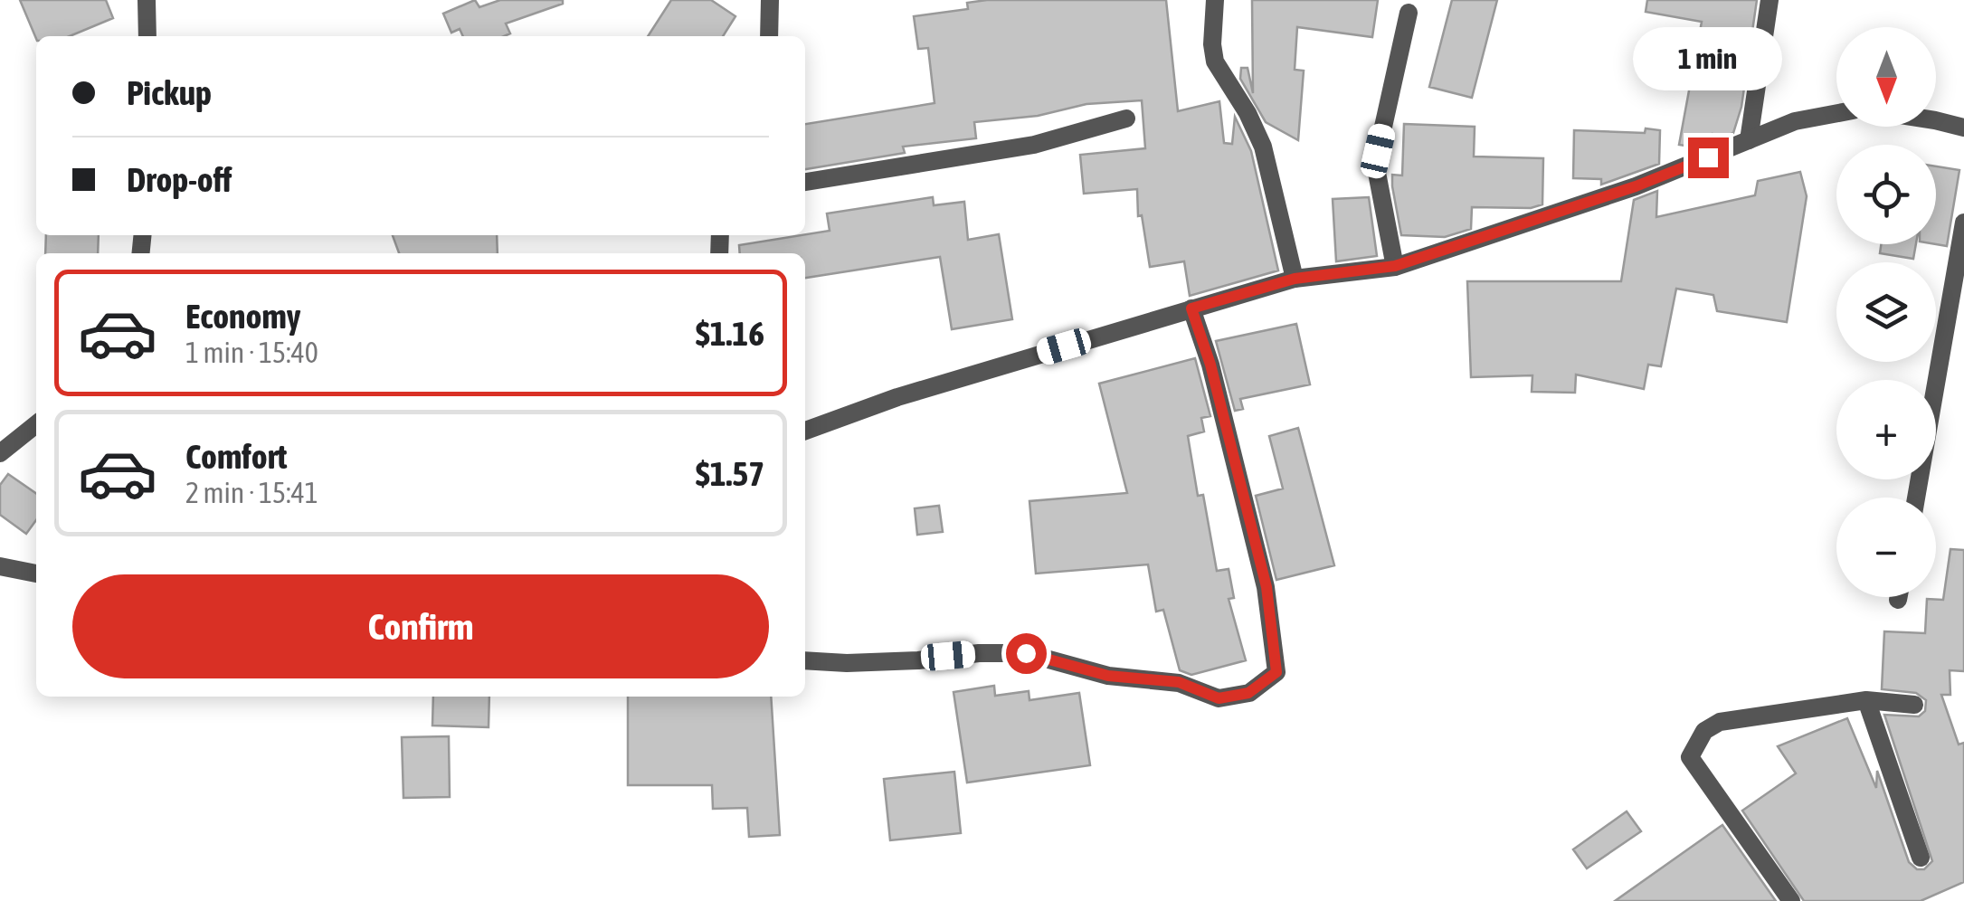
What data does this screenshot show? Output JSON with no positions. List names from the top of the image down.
{
  "north": "bottom",
  "page": {
    "map_buttons": ["+", "−"],
    "bubble": "1 min",
    "banner": ["Pickup", "Drop-off"],
    "list": [
      {
        "name": "Economy",
        "note": "1 min · 15:40",
        "value": "$1.16"
      },
      {
        "name": "Comfort",
        "note": "2 min · 15:41",
        "value": "$1.57"
      }
    ],
    "buttons": "Confirm"
  }
}
